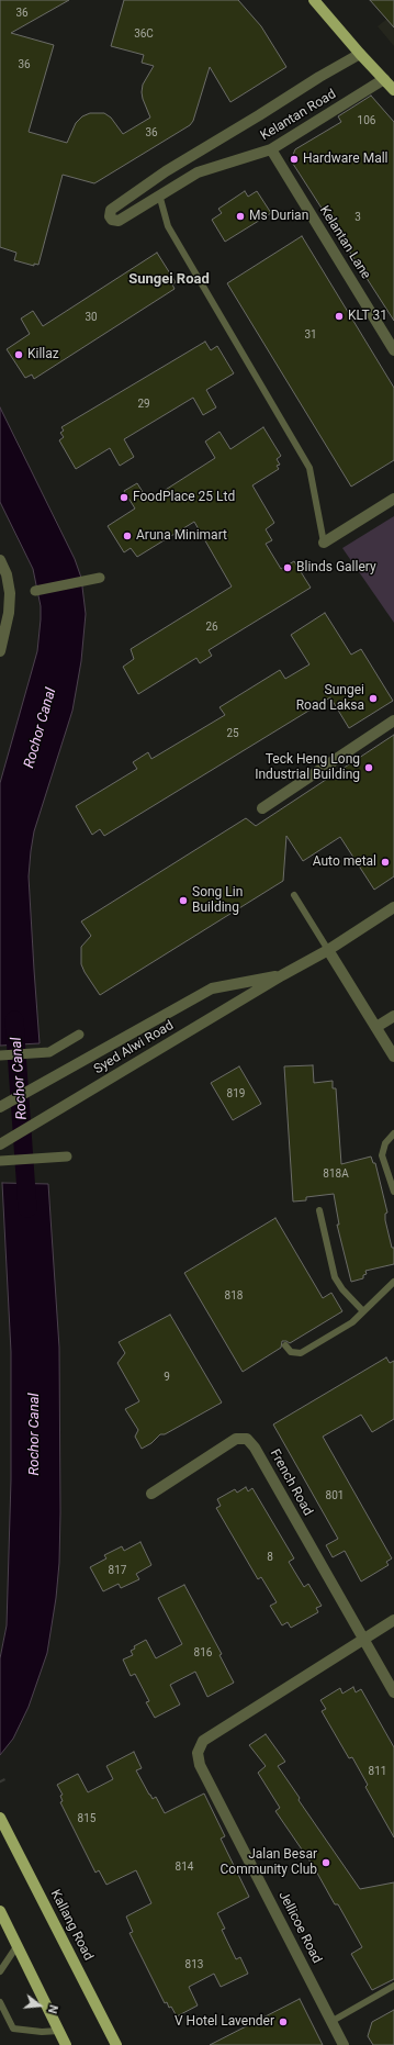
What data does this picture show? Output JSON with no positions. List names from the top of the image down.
{
  "streets": {
    "main road": ["Kallang Road"],
    "street": [
      "Kelantan Road",
      "Kelantan Lane",
      "Syed Alwi Road",
      "French Road",
      "Jellicoe Road"
    ]
  },
  "crossings": [
    ["Kelantan Road", "Kelantan Lane"],
    ["French Road", "Jellicoe Road"]
  ],
  "districts": ["Sungei Road"],
  "water": ["Rochor Canal"],
  "places": [
    "Hardware Mall",
    "Ms Durian",
    "KLT 31",
    "Killaz",
    "FoodPlace 25 Ltd",
    "Aruna Minimart",
    "Blinds Gallery",
    "Sungei Road Laksa",
    "Teck Heng Long Industrial Building",
    "Auto metal",
    "Song Lin Building",
    "Jalan Besar Community Club",
    "V Hotel Lavender"
  ],
  "house_numbers": [
    "36",
    "36C",
    "36",
    "106",
    "36",
    "3",
    "30",
    "31",
    "29",
    "26",
    "25",
    "819",
    "818A",
    "818",
    "9",
    "801",
    "8",
    "817",
    "816",
    "811",
    "815",
    "814",
    "813"
  ],
  "north": "right"
}
